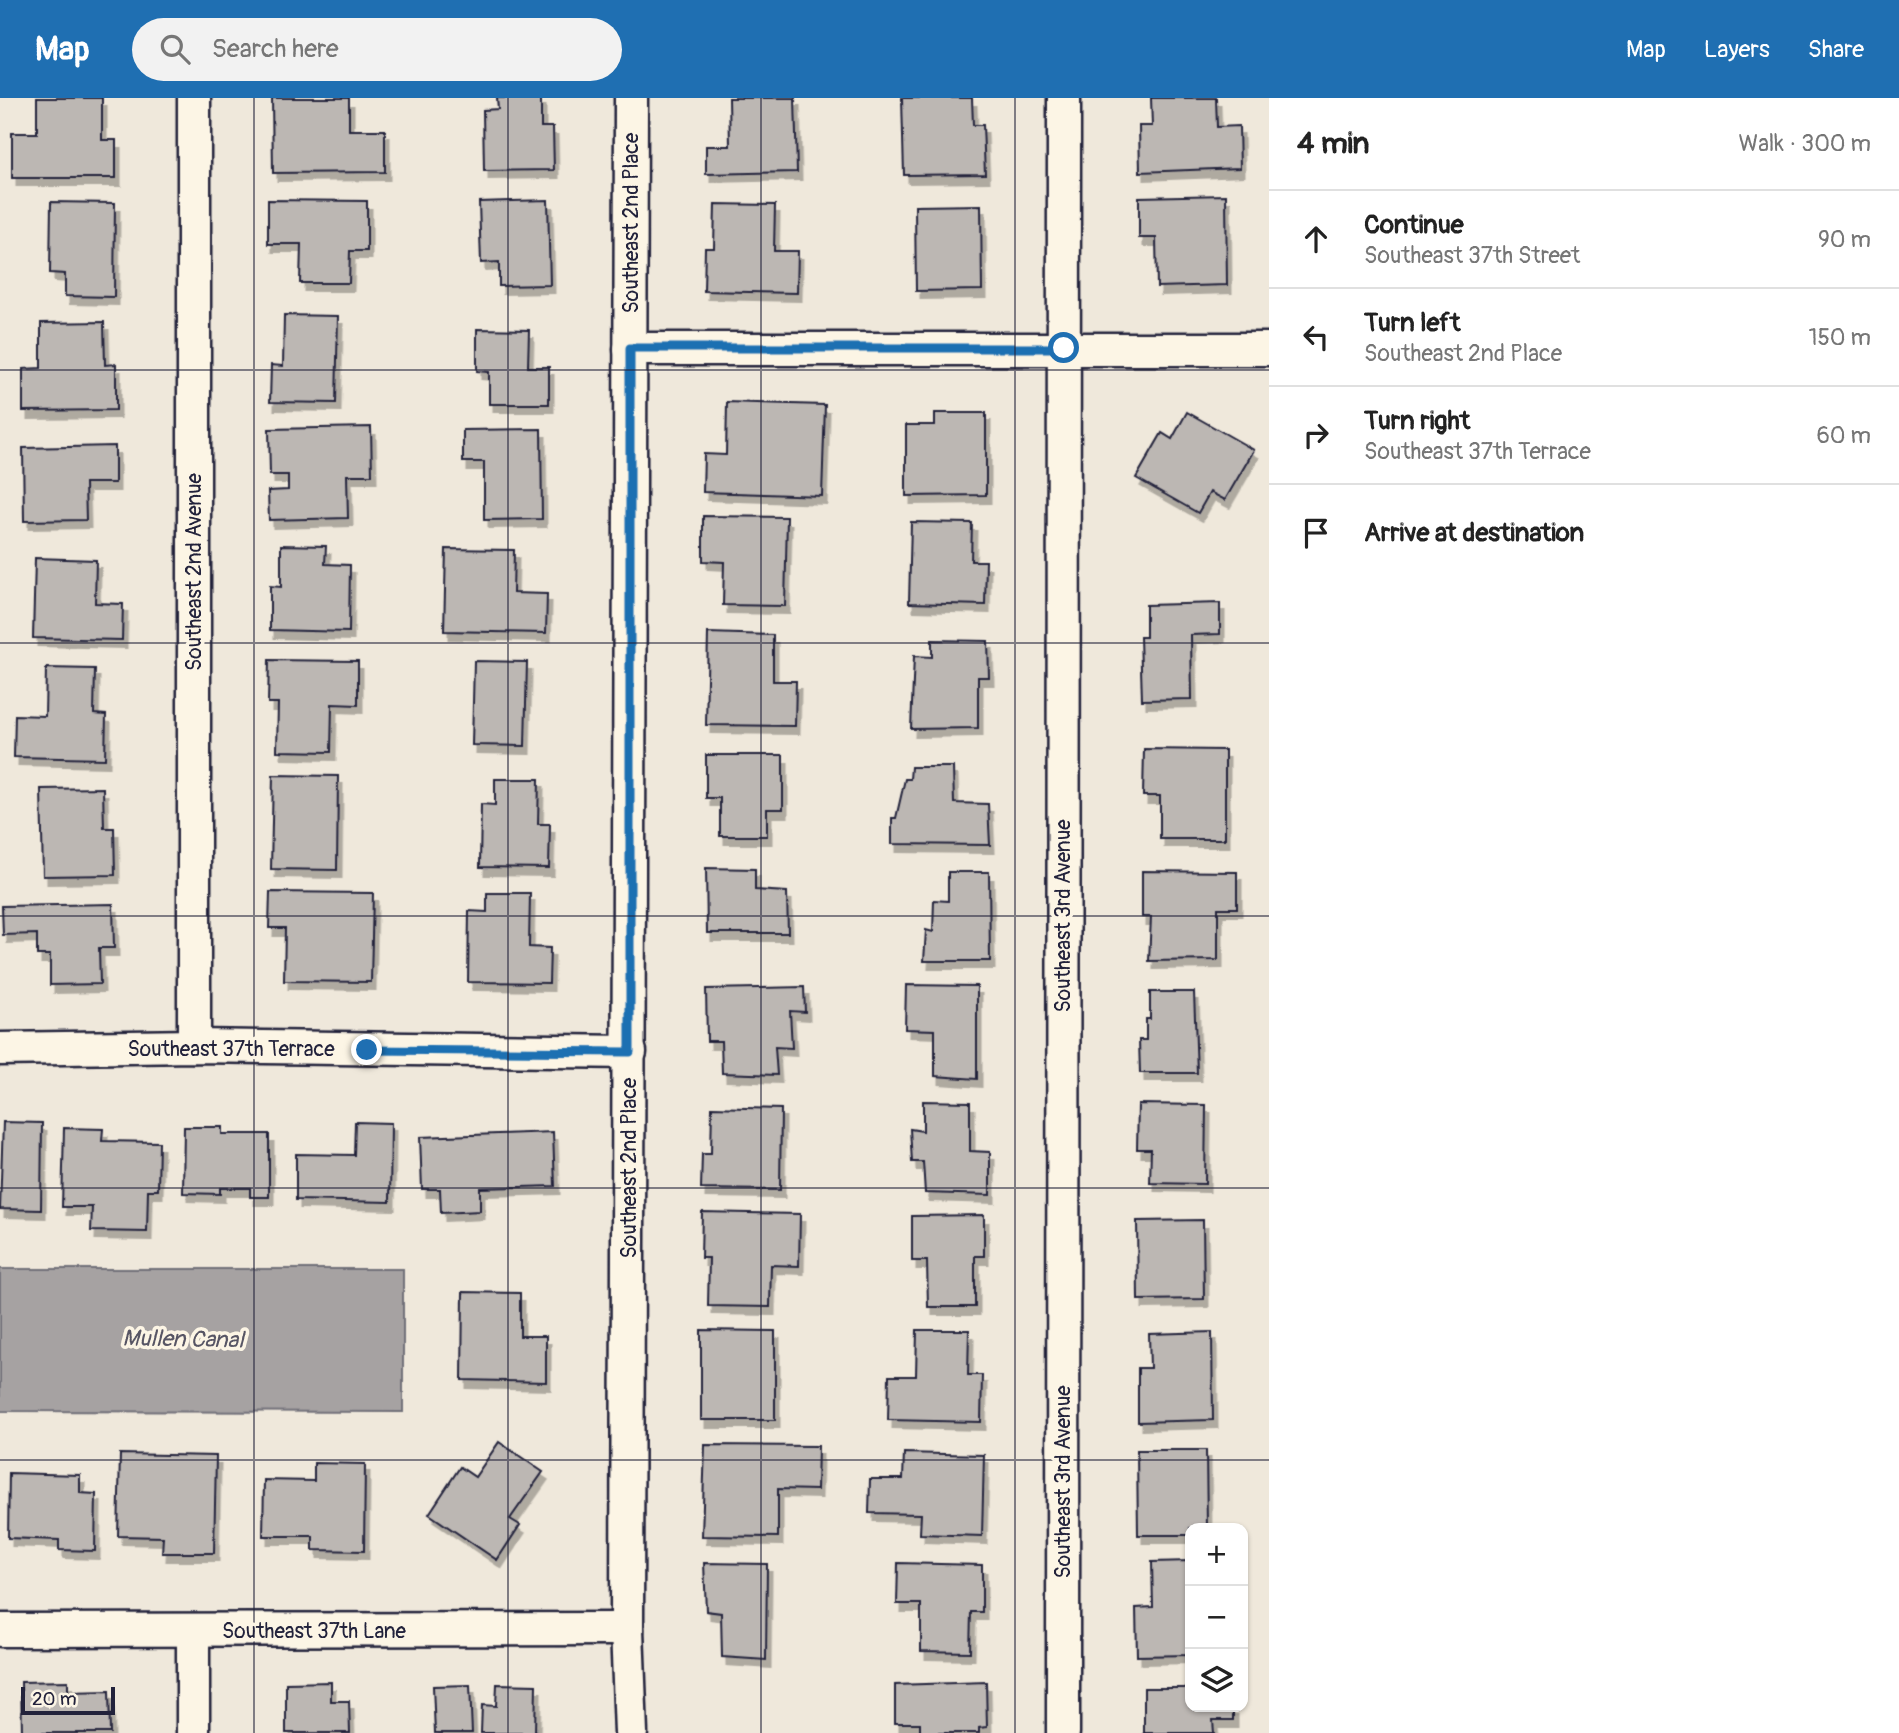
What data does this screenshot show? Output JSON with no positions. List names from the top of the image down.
{
  "streets": {
    "street": [
      "Southeast 2nd Place",
      "Southeast 2nd Avenue",
      "Southeast 3rd Avenue",
      "Southeast 37th Terrace",
      "Southeast 37th Lane"
    ]
  },
  "crossings": [
    ["Southeast 2nd Place", "Southeast 37th Terrace"],
    ["Southeast 2nd Place", "Southeast 37th Lane"],
    ["Southeast 2nd Avenue", "Southeast 37th Terrace"]
  ],
  "water": ["Mullen Canal"],
  "scale_bar": "20 m",
  "page": {
    "header": "Map",
    "search": "Search here",
    "nav": ["Map", "Layers", "Share"],
    "heading": ["4 min", "Walk · 300 m"],
    "list": [
      ["Continue", "Southeast 37th Street", "90 m"],
      ["Turn left", "Southeast 2nd Place", "150 m"],
      ["Turn right", "Southeast 37th Terrace", "60 m"],
      "Arrive at destination"
    ],
    "map_buttons": ["+", "−"],
    "scale": "20 m"
  }
}
